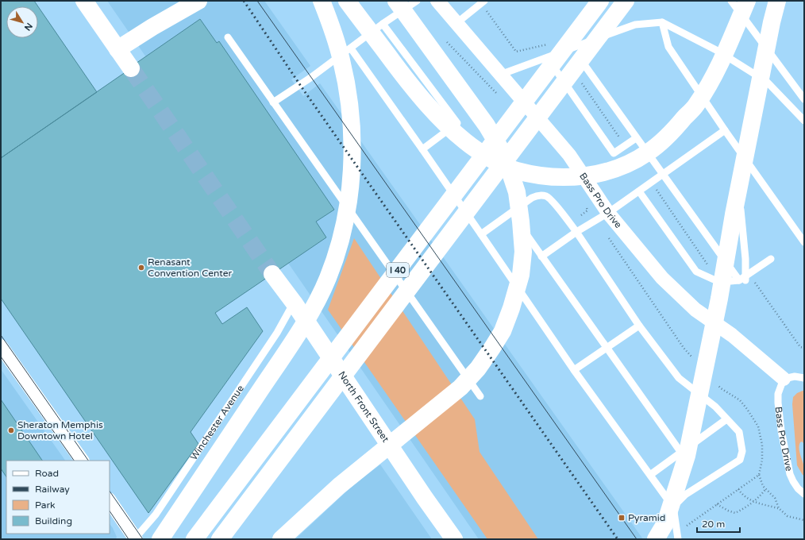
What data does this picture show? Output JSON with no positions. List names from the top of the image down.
{
  "streets": {
    "main road": ["I 40", "North Front Street"],
    "street": ["Bass Pro Drive"],
    "lane": ["Winchester Avenue"]
  },
  "crossings": [
    ["North Front Street", "Winchester Avenue"]
  ],
  "places": {
    "other": ["Renasant Convention Center", "Sheraton Memphis Downtown Hotel"],
    "transit": ["Pyramid"]
  },
  "legend": [
    "Road",
    "Railway",
    "Park",
    "Building"
  ],
  "scale_bar": "20 m",
  "north": "bottom right"
}
